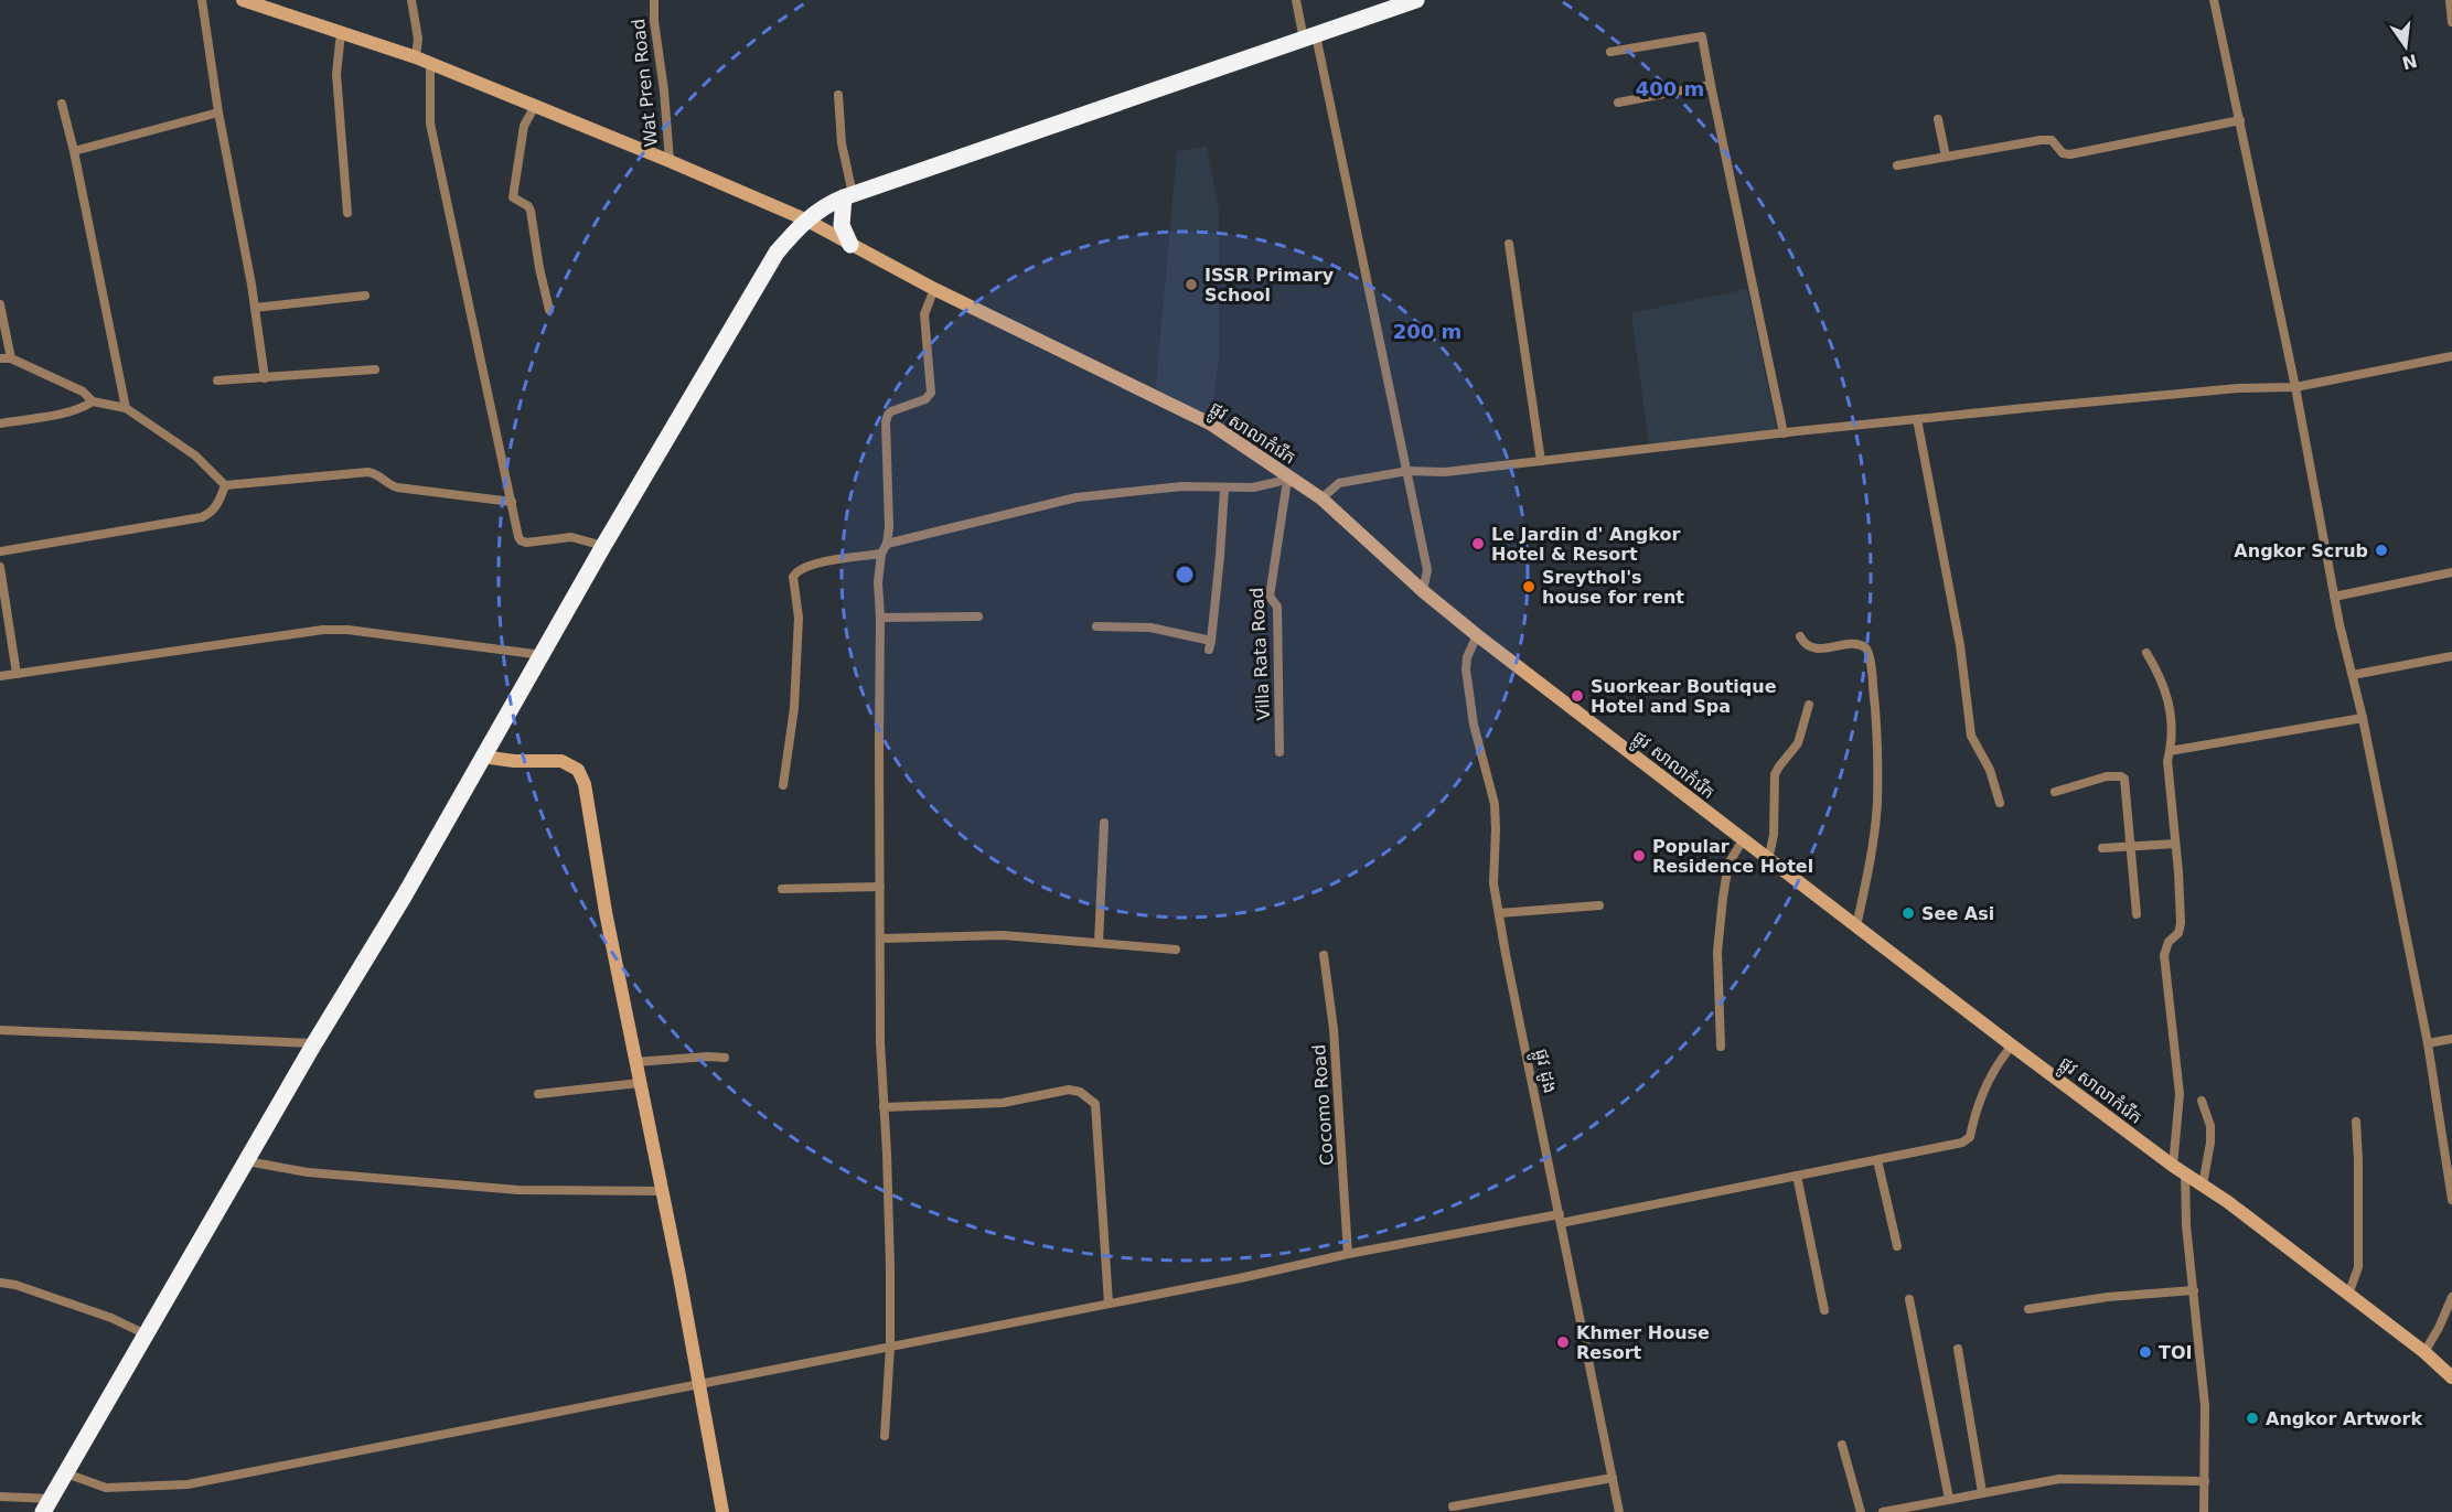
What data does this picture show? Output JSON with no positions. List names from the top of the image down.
{
  "streets": {
    "street": [
      "Wat Pren Road",
      "ផ្លូវ សាលាកំរើក",
      "Villa Rata Road",
      "ផ្លូវ ដូង",
      "Cocomo Road"
    ]
  },
  "crossings": [
    ["Wat Pren Road", "ផ្លូវ សាលាកំរើក"],
    ["ផ្លូវ សាលាកំរើក", "Villa Rata Road"],
    ["ផ្លូវ សាលាកំរើក", "ផ្លូវ ដូង"]
  ],
  "places": [
    "ISSR Primary School",
    "Le Jardin d' Angkor Hotel & Resort",
    "Angkor Scrub",
    "Sreythol's house for rent",
    "Suorkear Boutique Hotel and Spa",
    "Popular Residence Hotel",
    "See Asi",
    "Khmer House Resort",
    "TOI",
    "Angkor Artwork"
  ],
  "north": "bottom",
  "rings": ["400 m", "200 m"]
}
